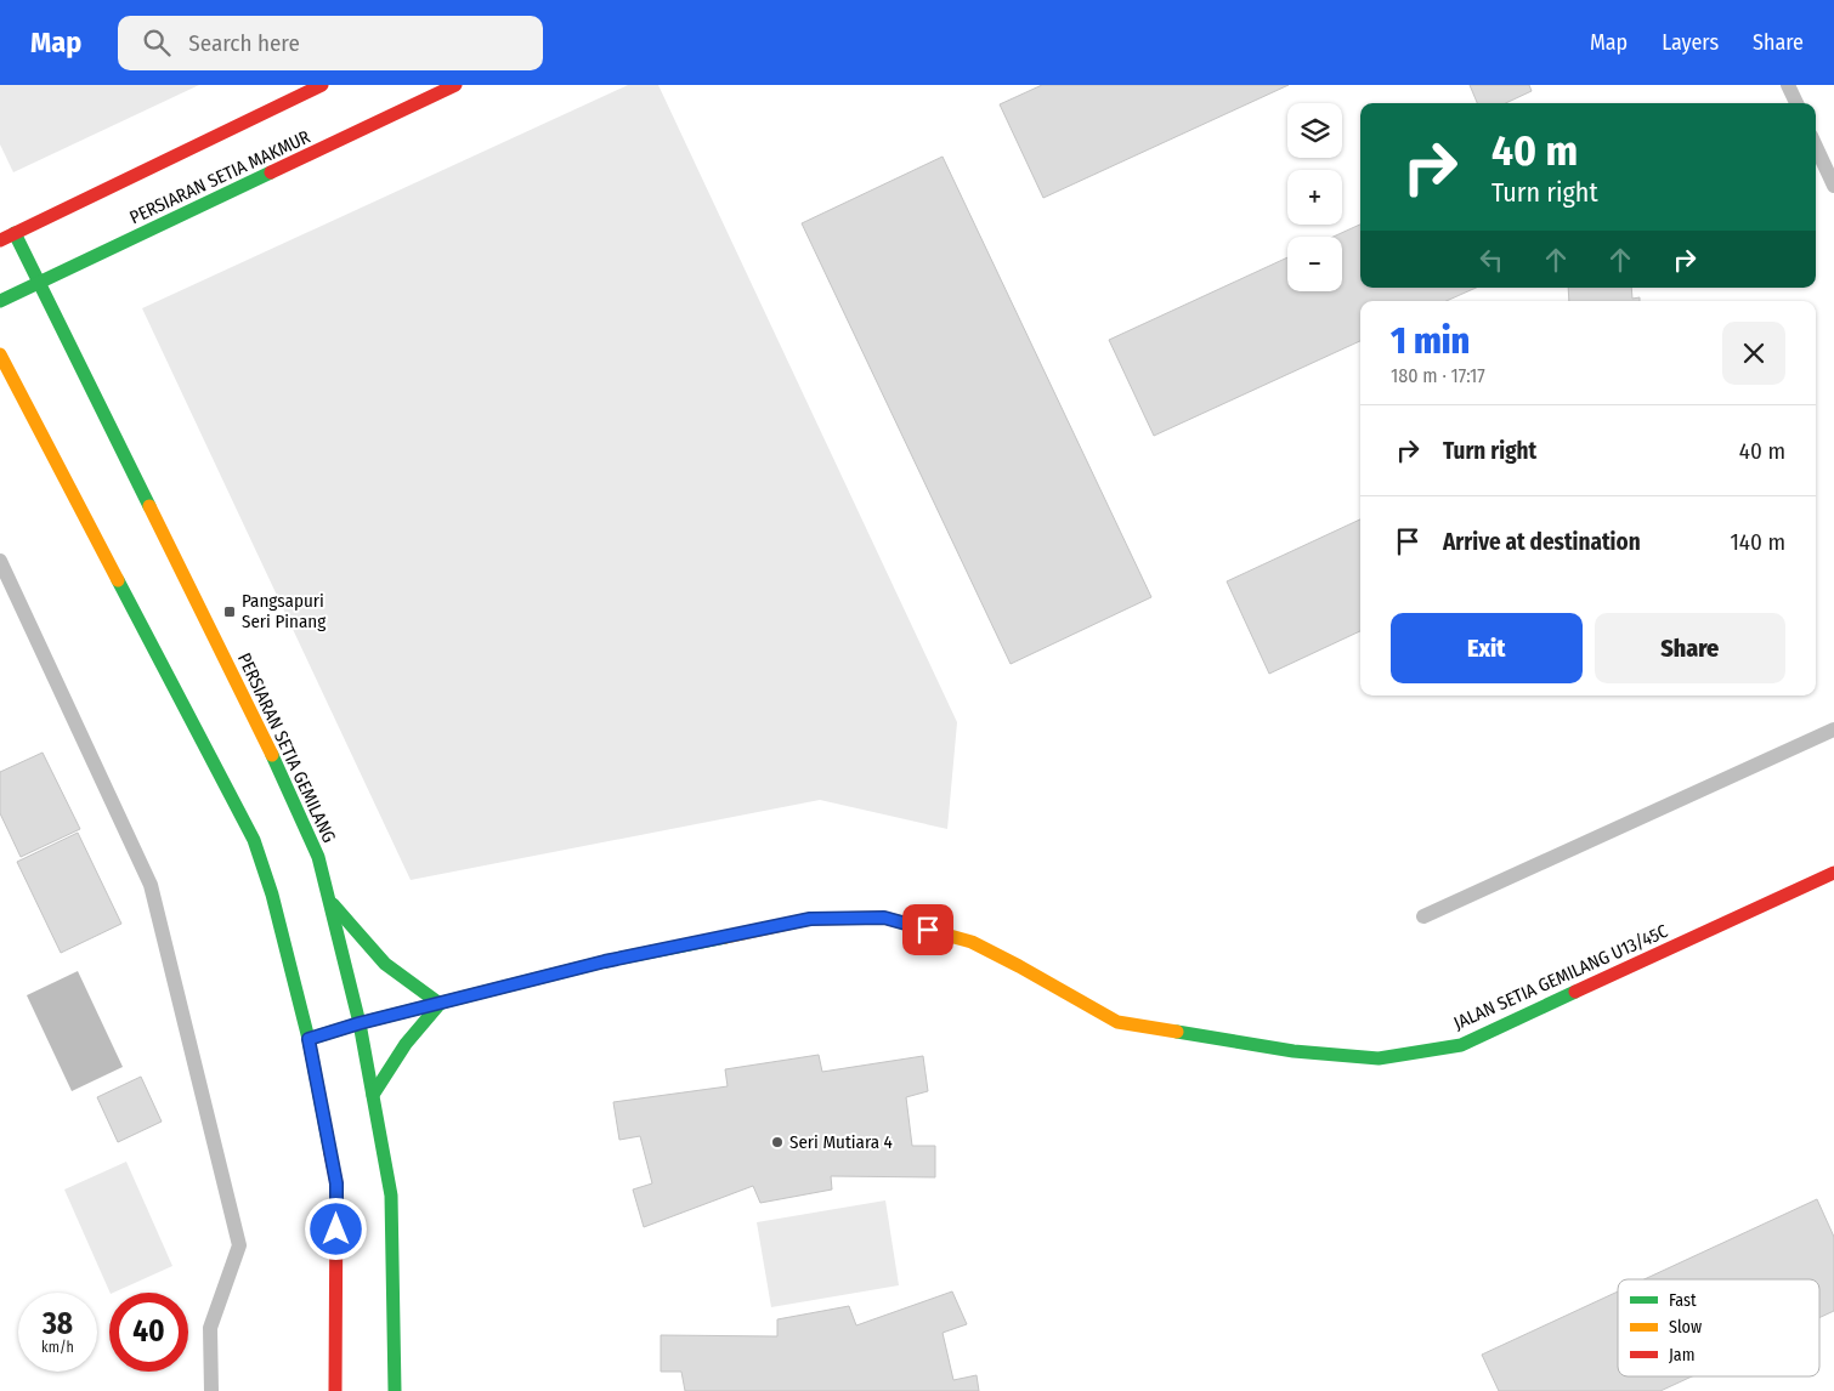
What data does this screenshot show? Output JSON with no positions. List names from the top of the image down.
{
  "streets": {
    "street": ["PERSIARAN SETIA MAKMUR", "PERSIARAN SETIA GEMILANG", "JALAN SETIA GEMILANG U13/45C"]
  },
  "crossings": [
    ["PERSIARAN SETIA MAKMUR", "PERSIARAN SETIA GEMILANG"],
    ["PERSIARAN SETIA GEMILANG", "JALAN SETIA GEMILANG U13/45C"]
  ],
  "places": {
    "transit": ["Pangsapuri Seri Pinang"],
    "other": ["Seri Mutiara 4"]
  },
  "legend": ["Fast", "Slow", "Jam"],
  "page": {
    "header": "Map",
    "search": "Search here",
    "nav": ["Map", "Layers", "Share"],
    "map_buttons": ["+", "−"],
    "turn": ["40 m", "Turn right"],
    "heading": ["1 min", "180 m · 17:17"],
    "list": [
      {
        "name": "Turn right",
        "value": "40 m"
      },
      {
        "name": "Arrive at destination",
        "value": "140 m"
      }
    ],
    "buttons": ["Exit", "Share"],
    "speed": "38 km/h",
    "limit": "40"
  }
}
